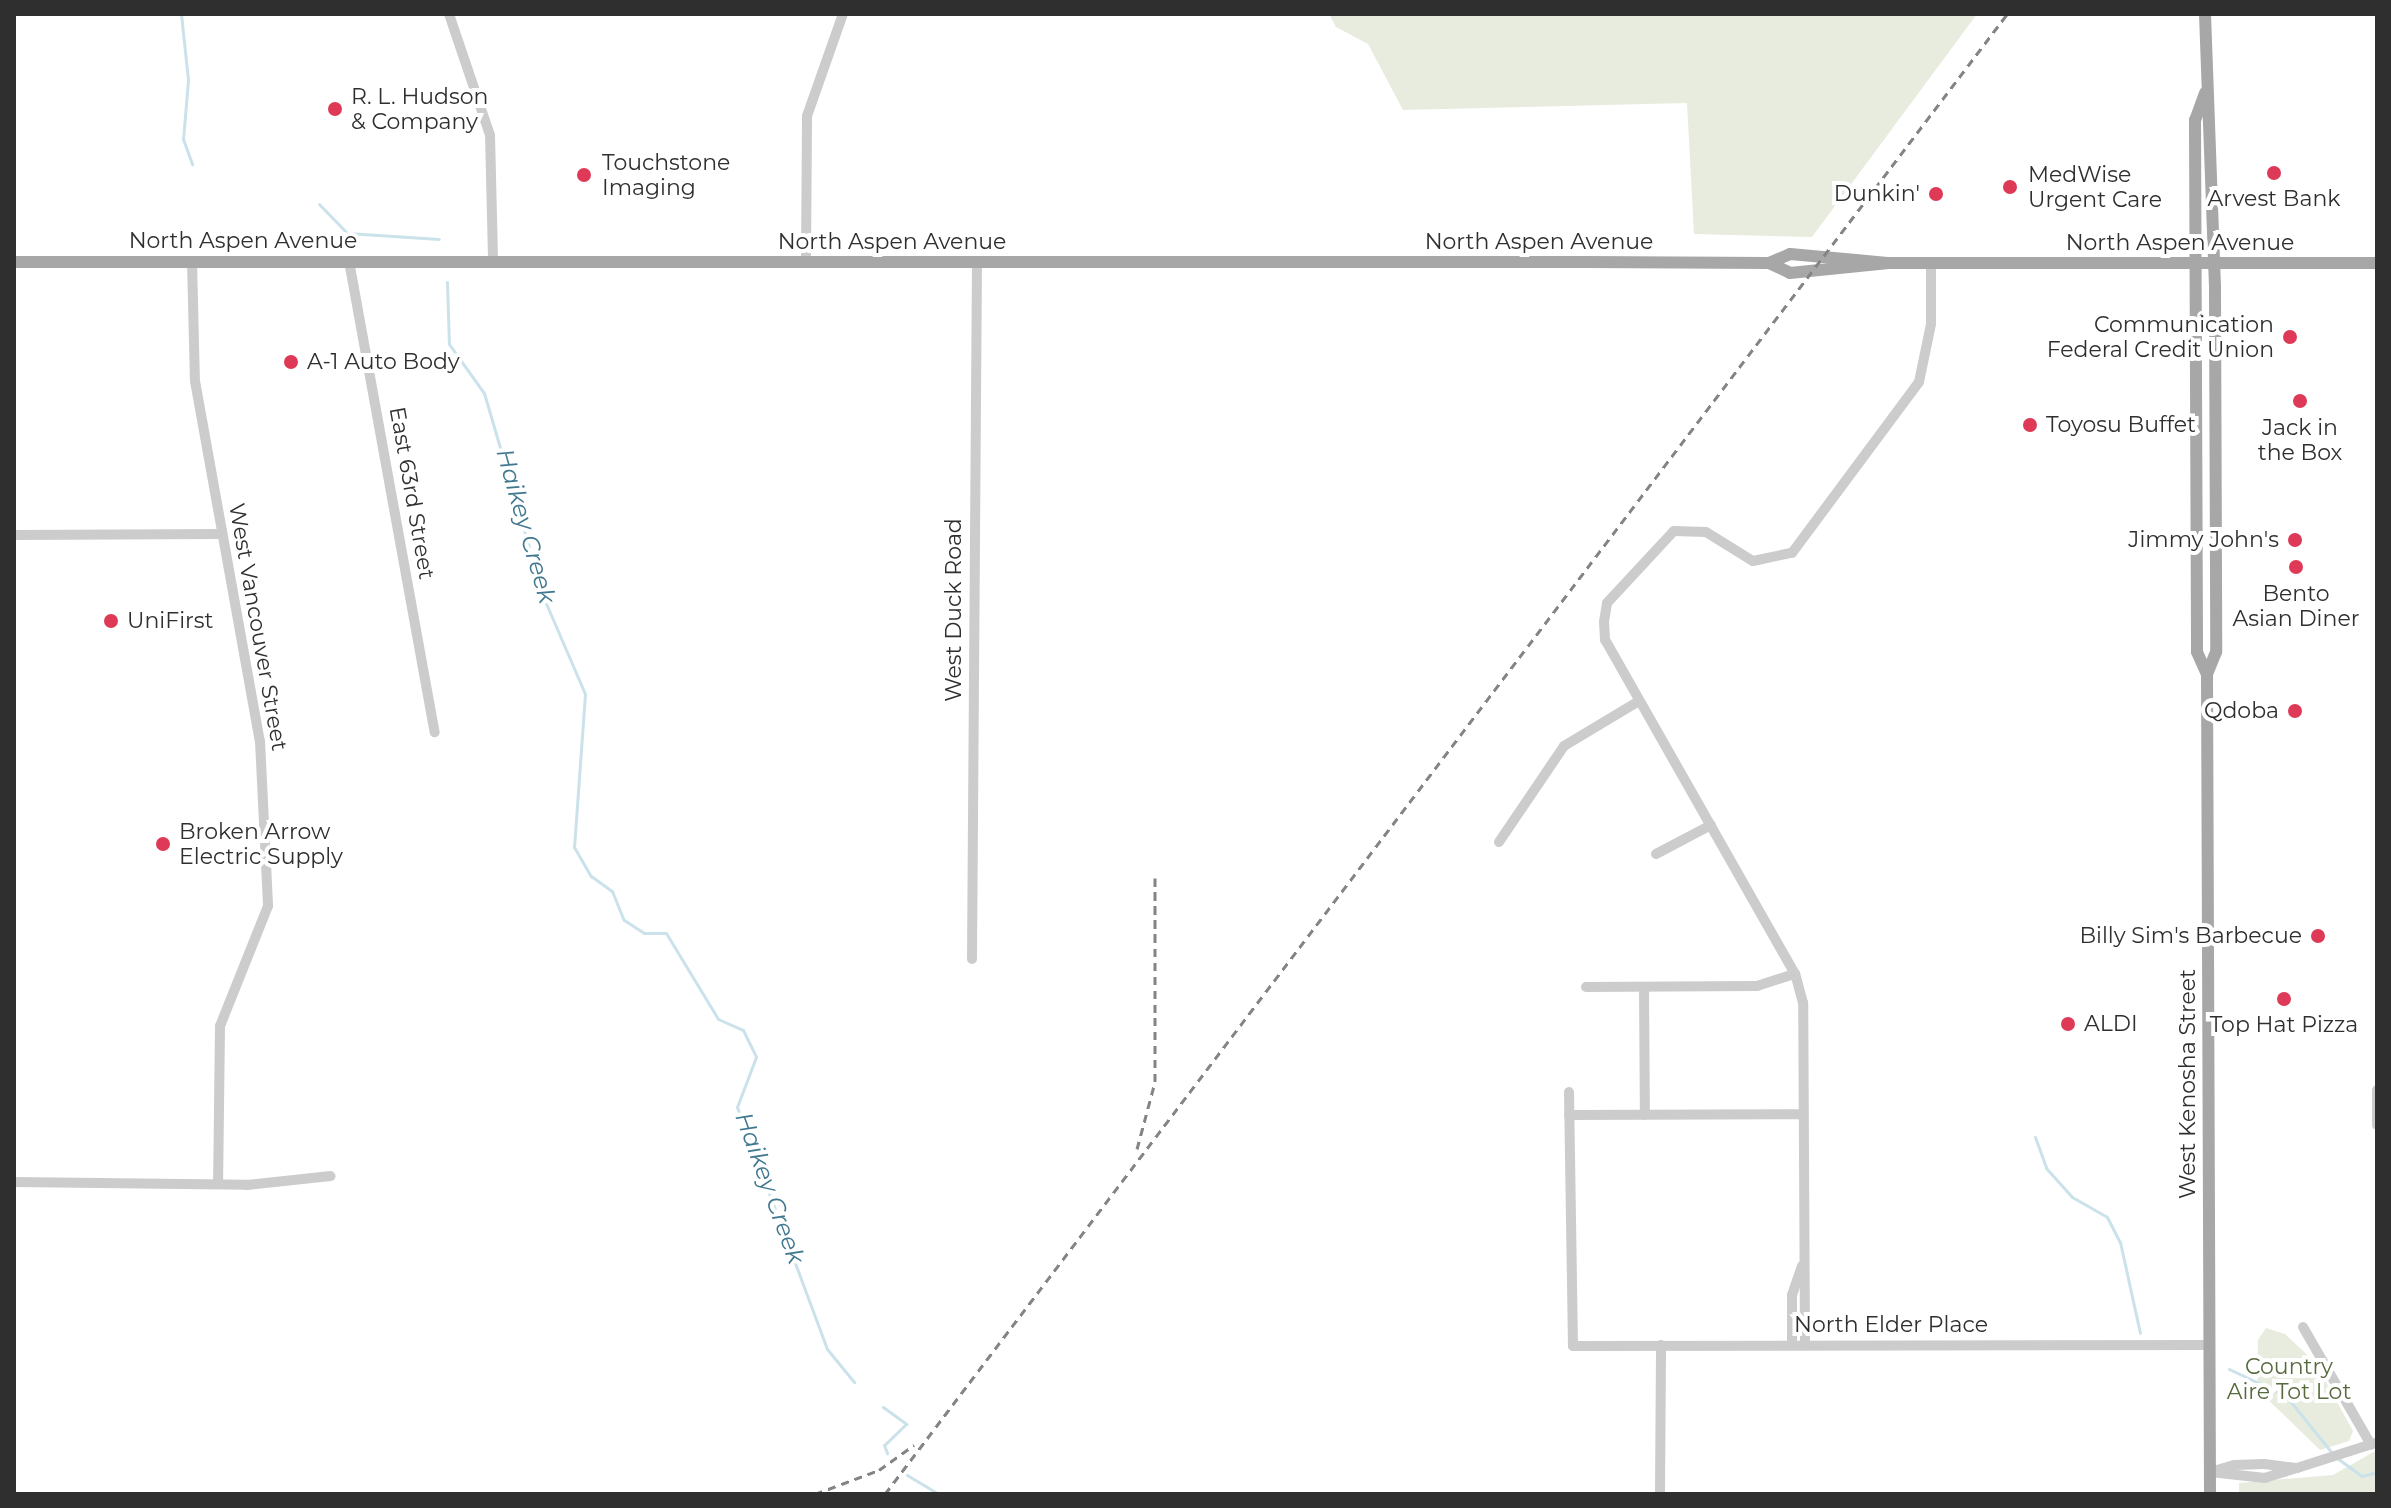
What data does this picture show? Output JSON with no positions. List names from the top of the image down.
{
  "streets": {
    "main road": ["North Aspen Avenue", "West Kenosha Street"],
    "street": [
      "East 63rd Street",
      "West Duck Road",
      "West Vancouver Street",
      "North Elder Place"
    ]
  },
  "crossings": [
    ["North Aspen Avenue", "East 63rd Street"],
    ["North Aspen Avenue", "West Duck Road"],
    ["North Aspen Avenue", "West Vancouver Street"],
    ["North Aspen Avenue", "West Kenosha Street"],
    ["West Kenosha Street", "North Elder Place"]
  ],
  "water": ["Haikey Creek"],
  "parks": ["Country Aire Tot Lot"],
  "places": [
    "R. L. Hudson & Company",
    "Arvest Bank",
    "Touchstone Imaging",
    "MedWise Urgent Care",
    "Dunkin'",
    "Communication Federal Credit Union",
    "A-1 Auto Body",
    "Jack in the Box",
    "Toyosu Buffet",
    "Jimmy John's",
    "Bento Asian Diner",
    "UniFirst",
    "Qdoba",
    "Broken Arrow Electric Supply",
    "Billy Sim's Barbecue",
    "Top Hat Pizza",
    "ALDI"
  ]
}
